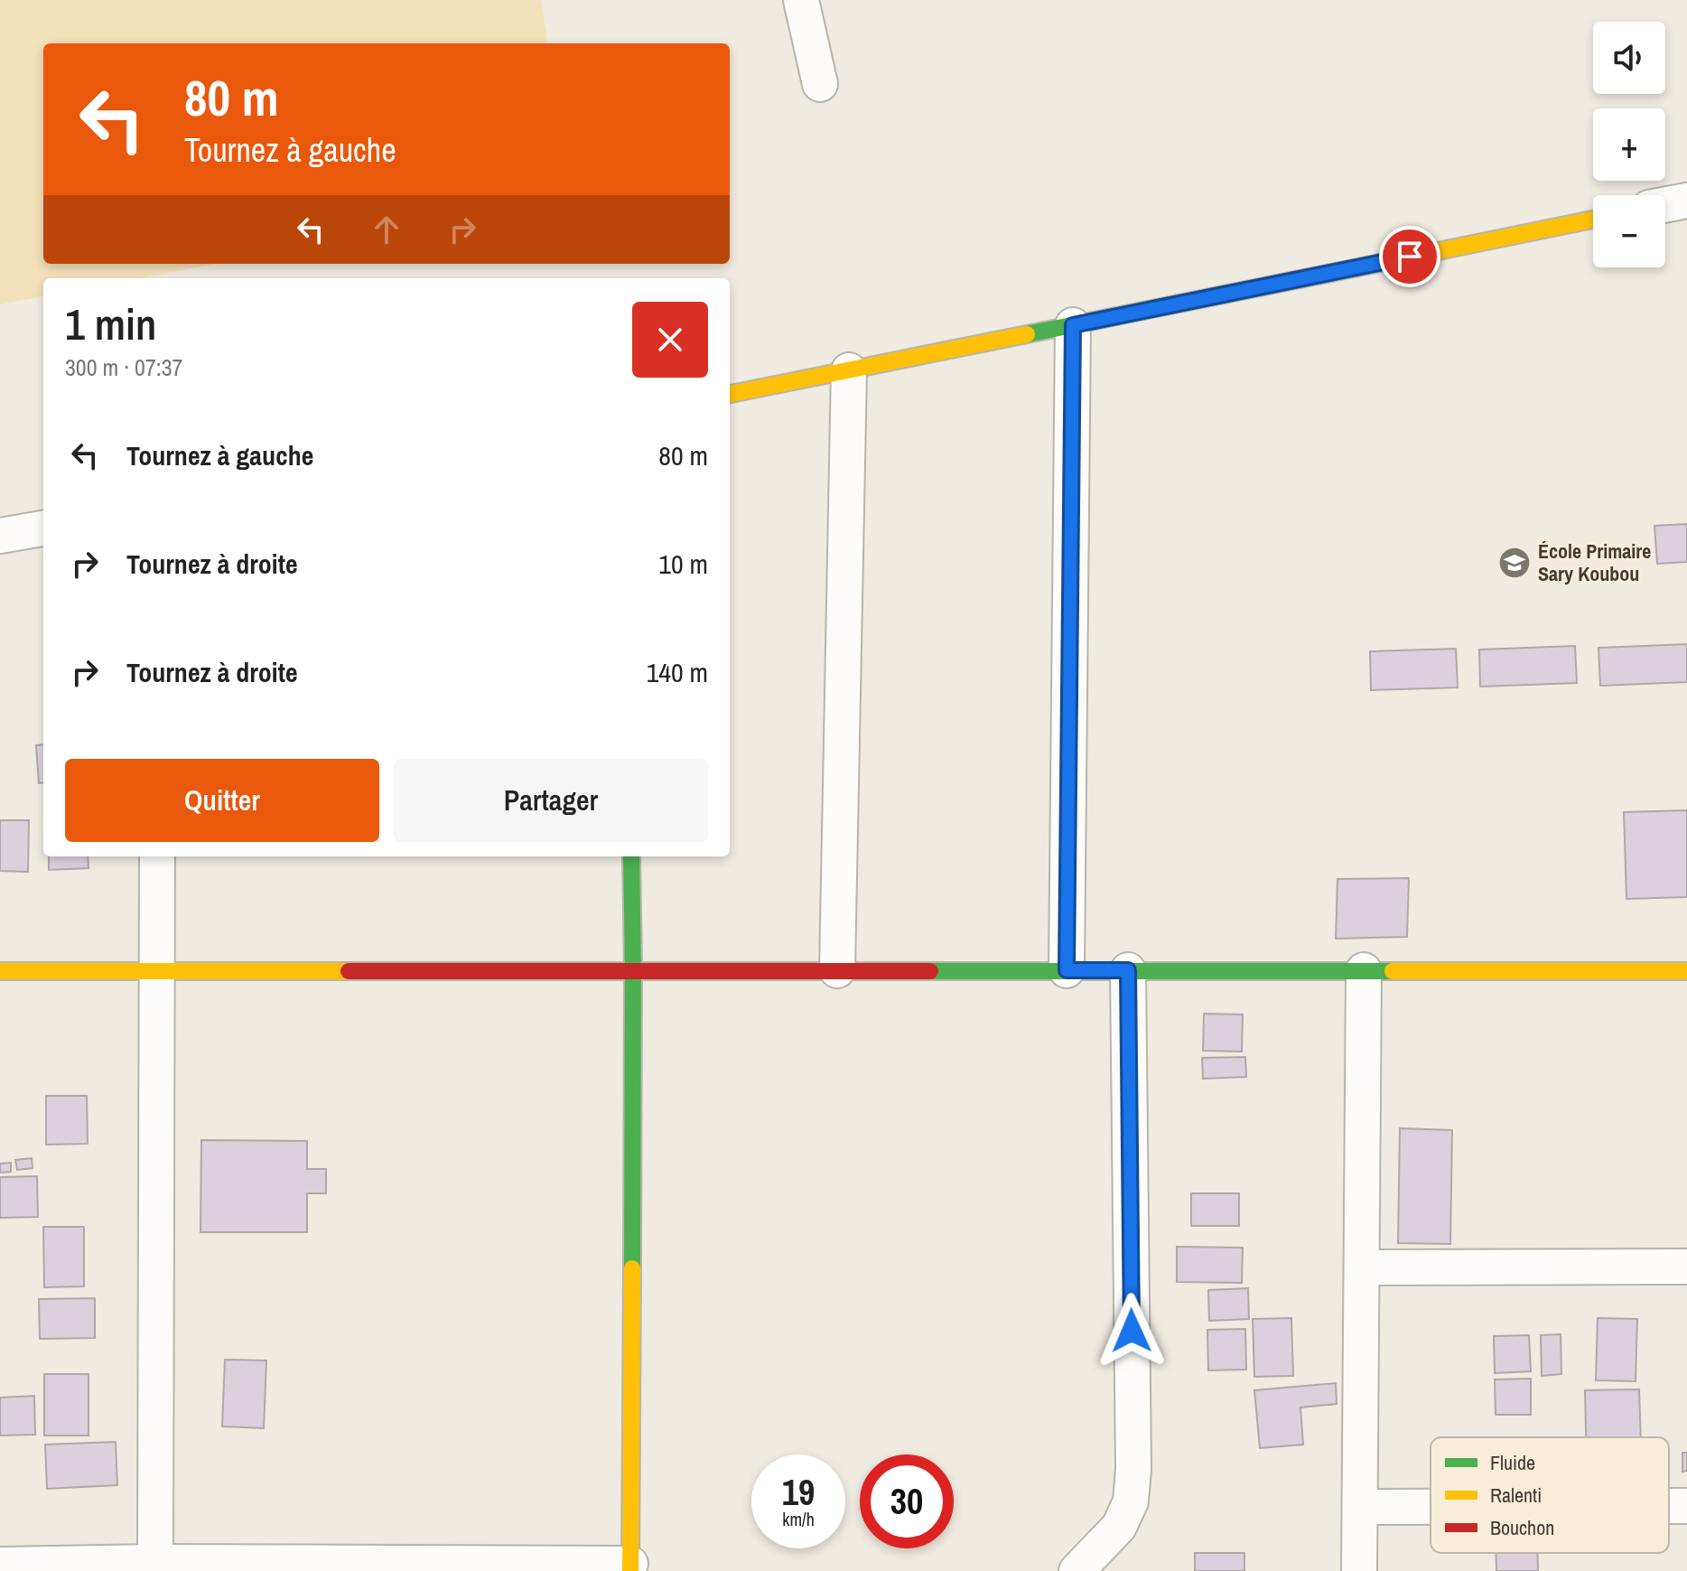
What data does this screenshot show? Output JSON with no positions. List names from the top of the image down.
{
  "places": {
    "school or university": ["École Primaire Sary Koubou"]
  },
  "legend": ["Fluide", "Ralenti", "Bouchon"],
  "page": {
    "map_buttons": ["+", "−"],
    "turn": ["80 m", "Tournez à gauche"],
    "heading": ["1 min", "300 m · 07:37"],
    "list": [
      {
        "name": "Tournez à gauche",
        "value": "80 m"
      },
      {
        "name": "Tournez à droite",
        "value": "10 m"
      },
      {
        "name": "Tournez à droite",
        "value": "140 m"
      }
    ],
    "buttons": ["Quitter", "Partager"],
    "speed": "19 km/h",
    "limit": "30"
  }
}
